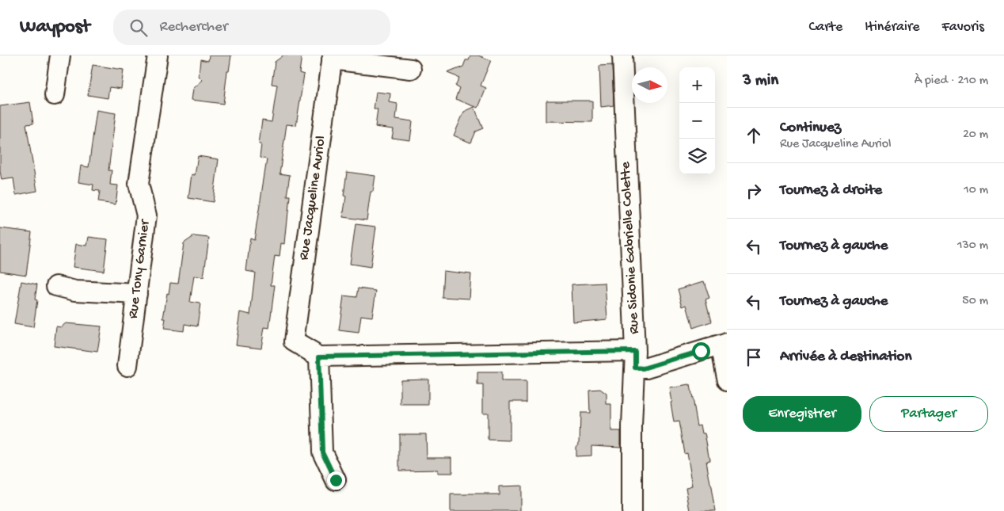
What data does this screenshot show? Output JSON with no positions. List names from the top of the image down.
{
  "streets": {
    "street": ["Rue Jacqueline Auriol", "Rue Sidonie Gabrielle Colette", "Rue Tony Garnier"]
  },
  "north": "right",
  "page": {
    "header": "Waypost",
    "search": "Rechercher",
    "nav": ["Carte", "Itinéraire", "Favoris"],
    "heading": ["3 min", "À pied · 210 m"],
    "map_buttons": ["+", "−"],
    "list": [
      ["Continuez", "Rue Jacqueline Auriol", "20 m"],
      ["Tournez à droite", "10 m"],
      ["Tournez à gauche", "130 m"],
      ["Tournez à gauche", "50 m"],
      "Arrivée à destination"
    ],
    "buttons": ["Enregistrer", "Partager"]
  }
}
